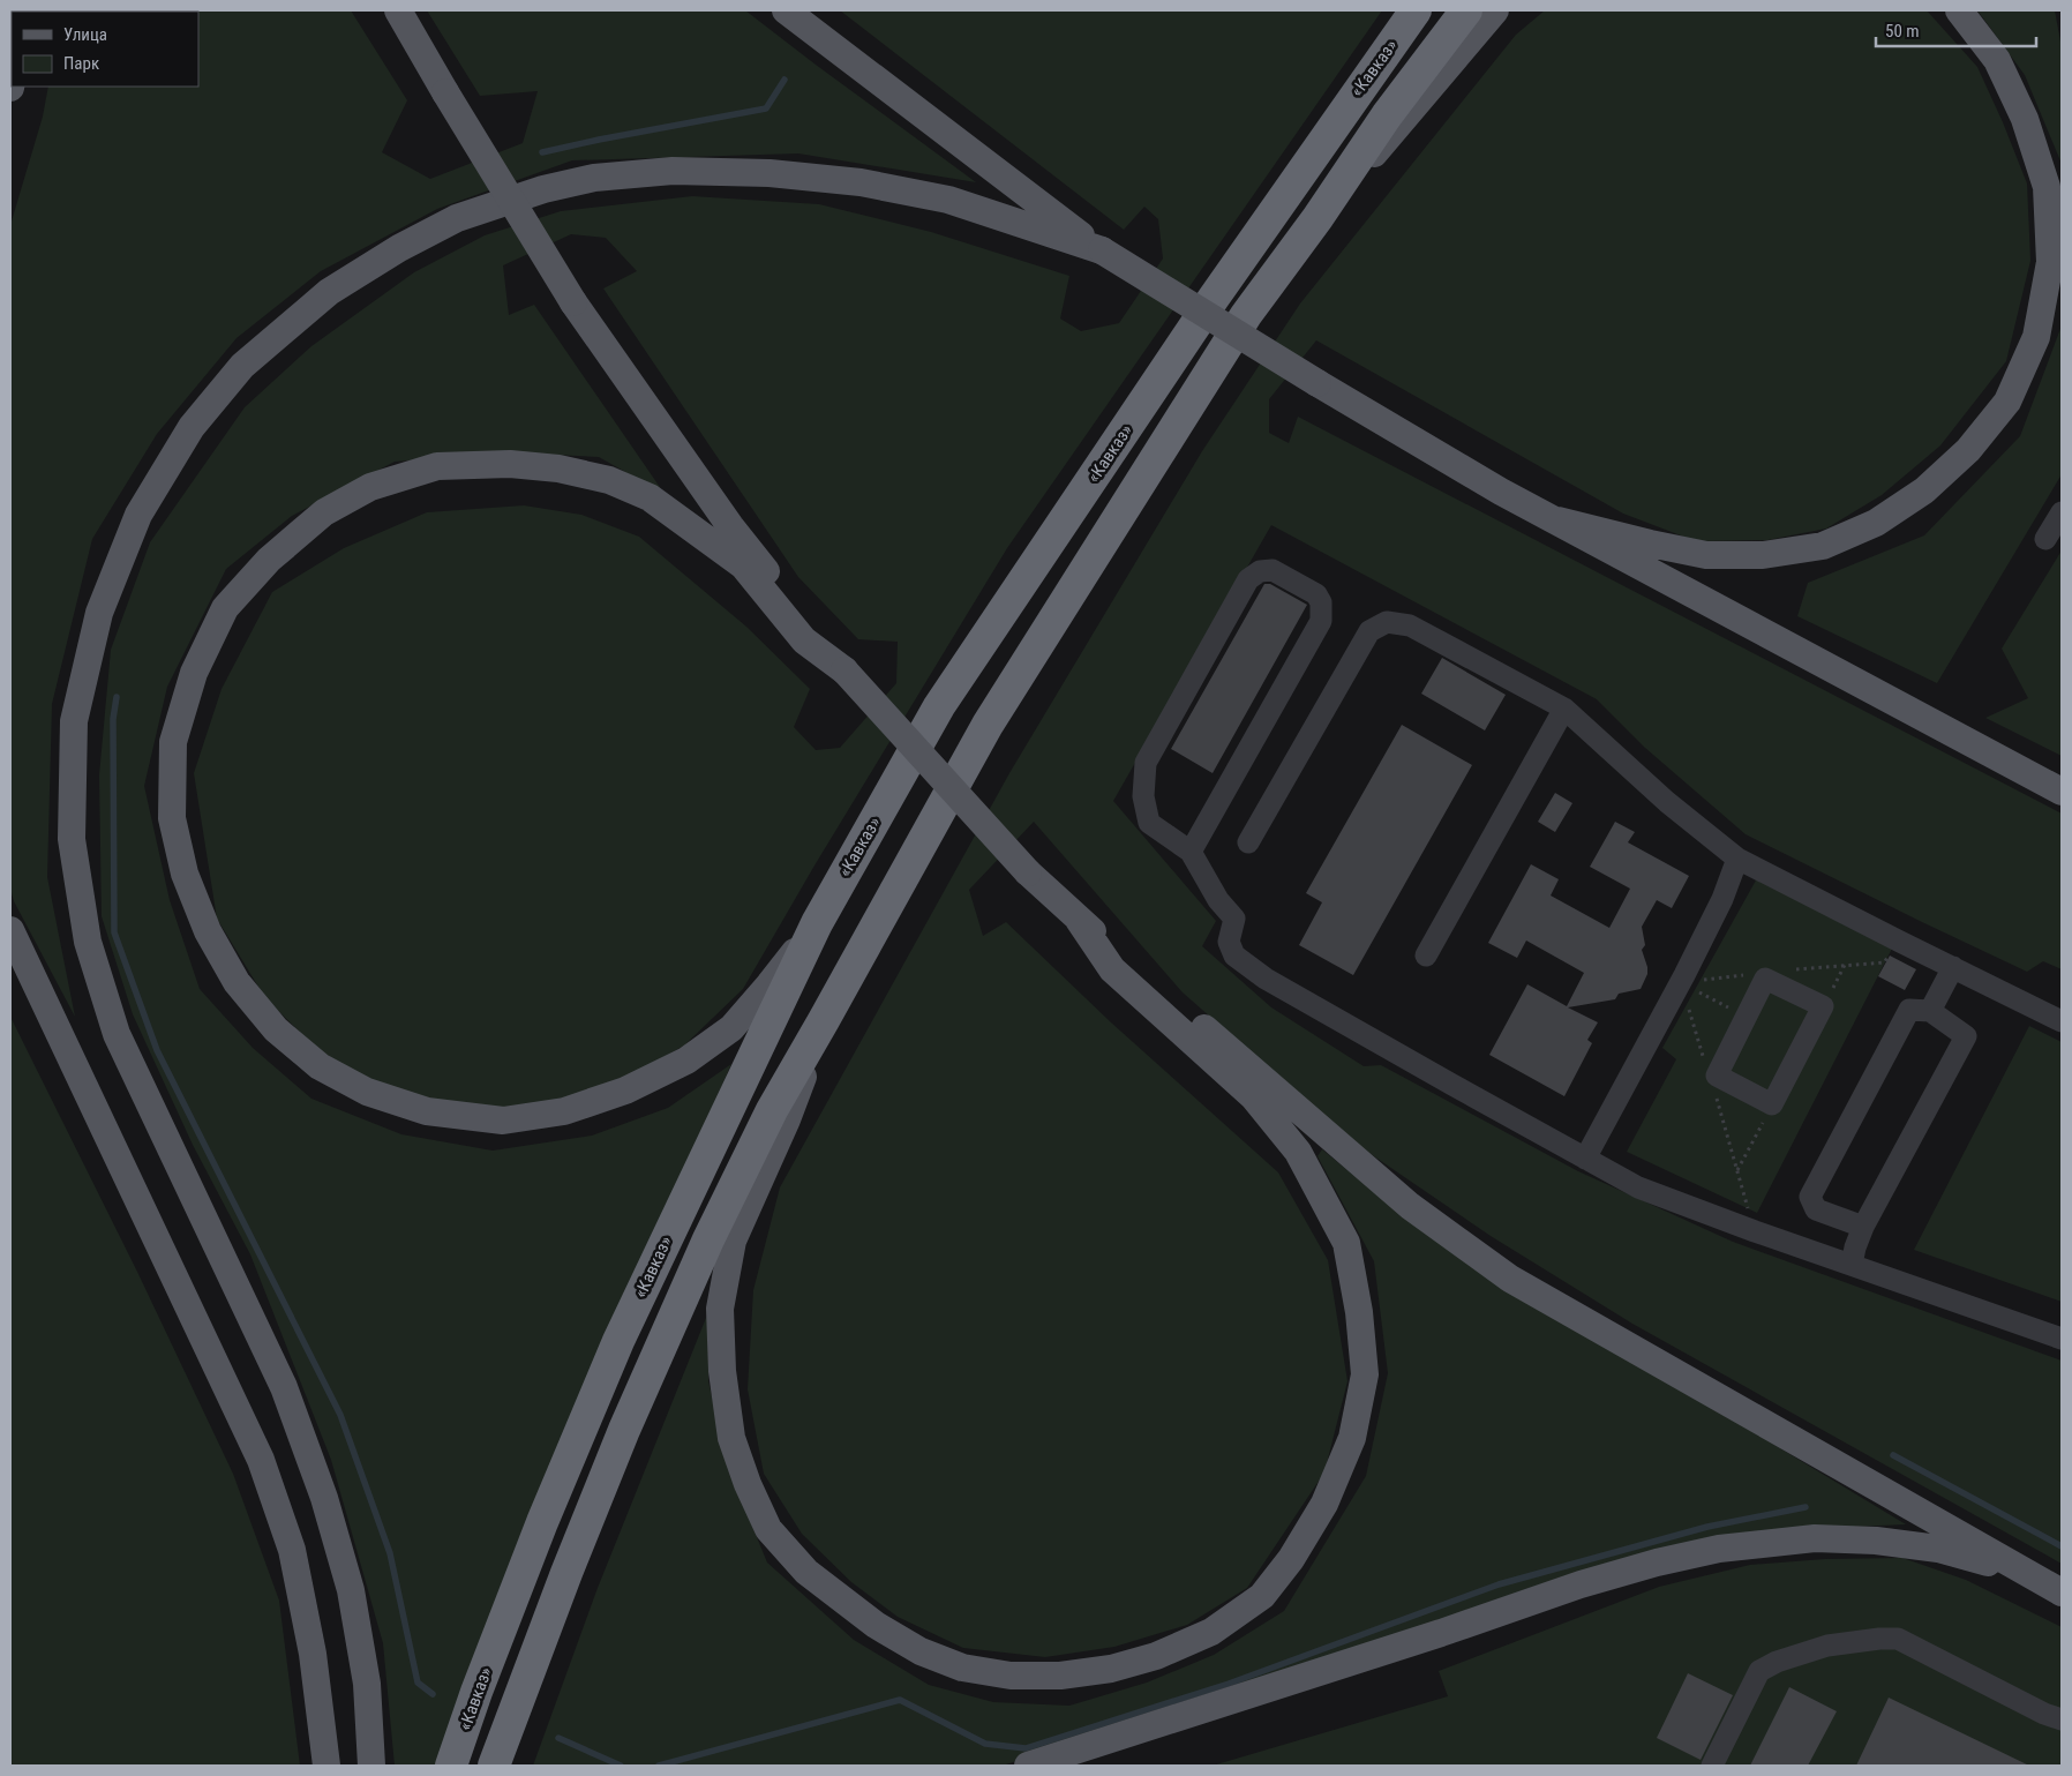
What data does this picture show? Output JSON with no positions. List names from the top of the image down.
{
  "streets": {
    "highway": ["«Кавказ»"]
  },
  "legend": ["Улица", "Парк"],
  "scale_bar": "50 m"
}
